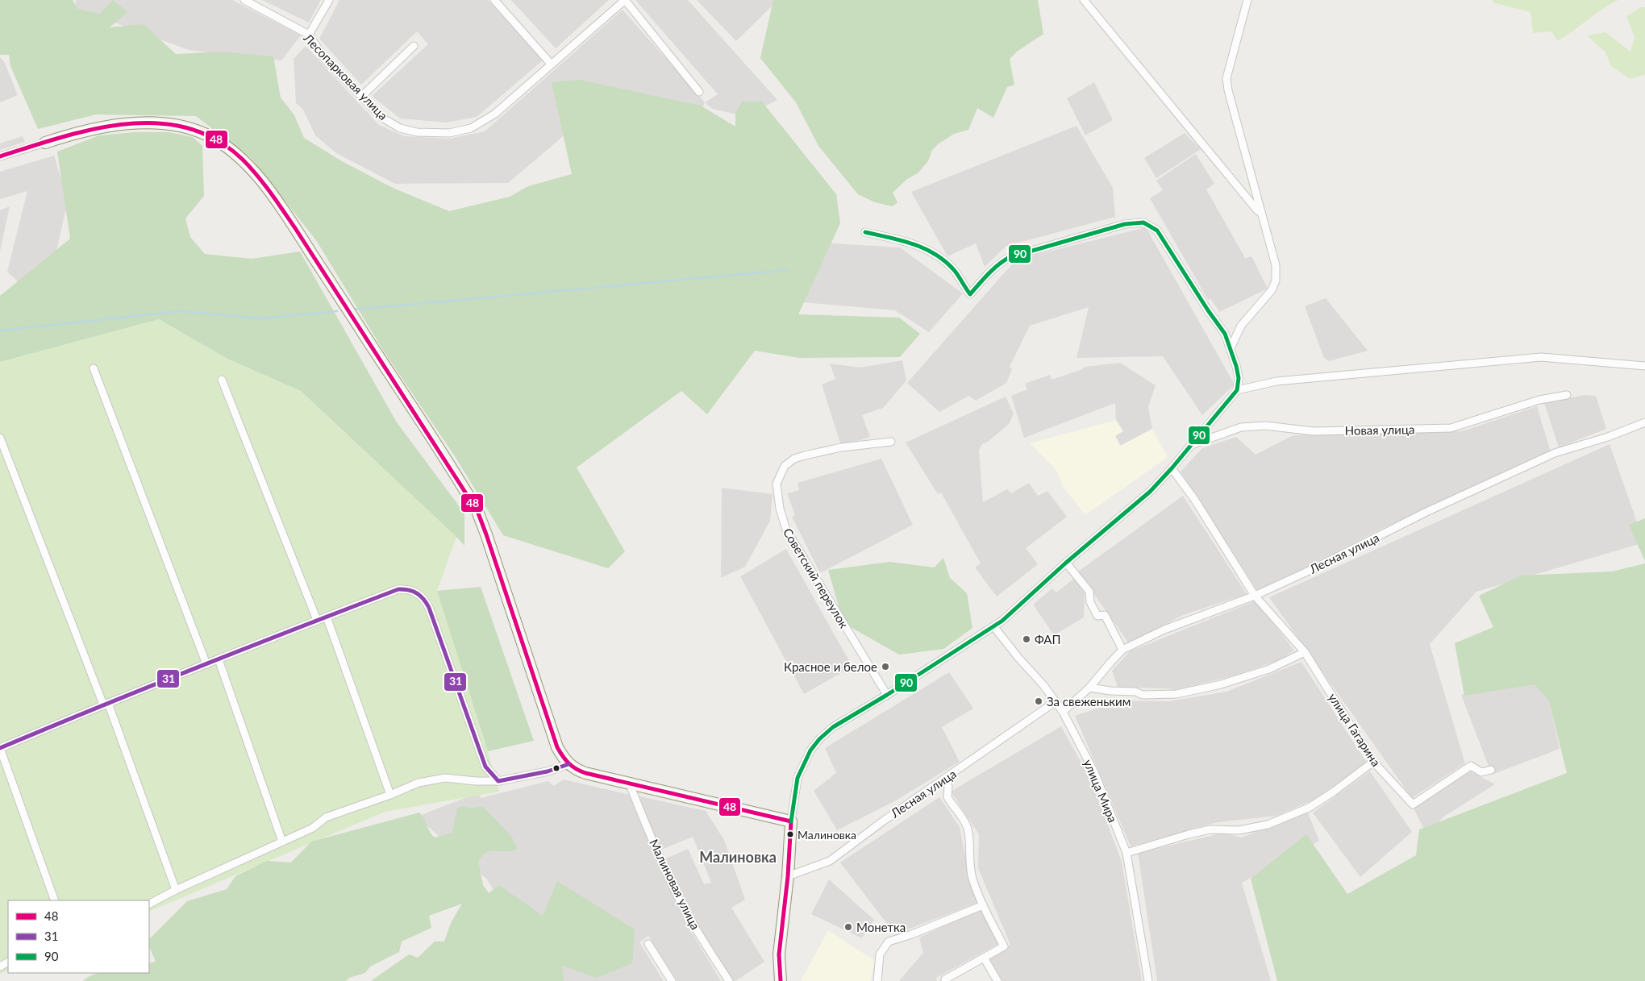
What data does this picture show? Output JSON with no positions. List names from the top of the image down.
{
  "streets": {
    "street": [
      "Лесопарковая улица",
      "Новая улица",
      "Лесная улица",
      "Советский переулок",
      "улица Гагарина",
      "улица Мира",
      "Малиновая улица"
    ]
  },
  "crossings": [
    ["Лесная улица", "улица Гагарина"],
    ["Лесная улица", "улица Мира"]
  ],
  "districts": ["Малиновка"],
  "places": [
    "ФАП",
    "Красное и белое",
    "За свеженьким",
    "Малиновка",
    "Монетка"
  ],
  "lines": ["transit line 48", "transit line 90", "transit line 31"],
  "legend": ["48", "31", "90"]
}
